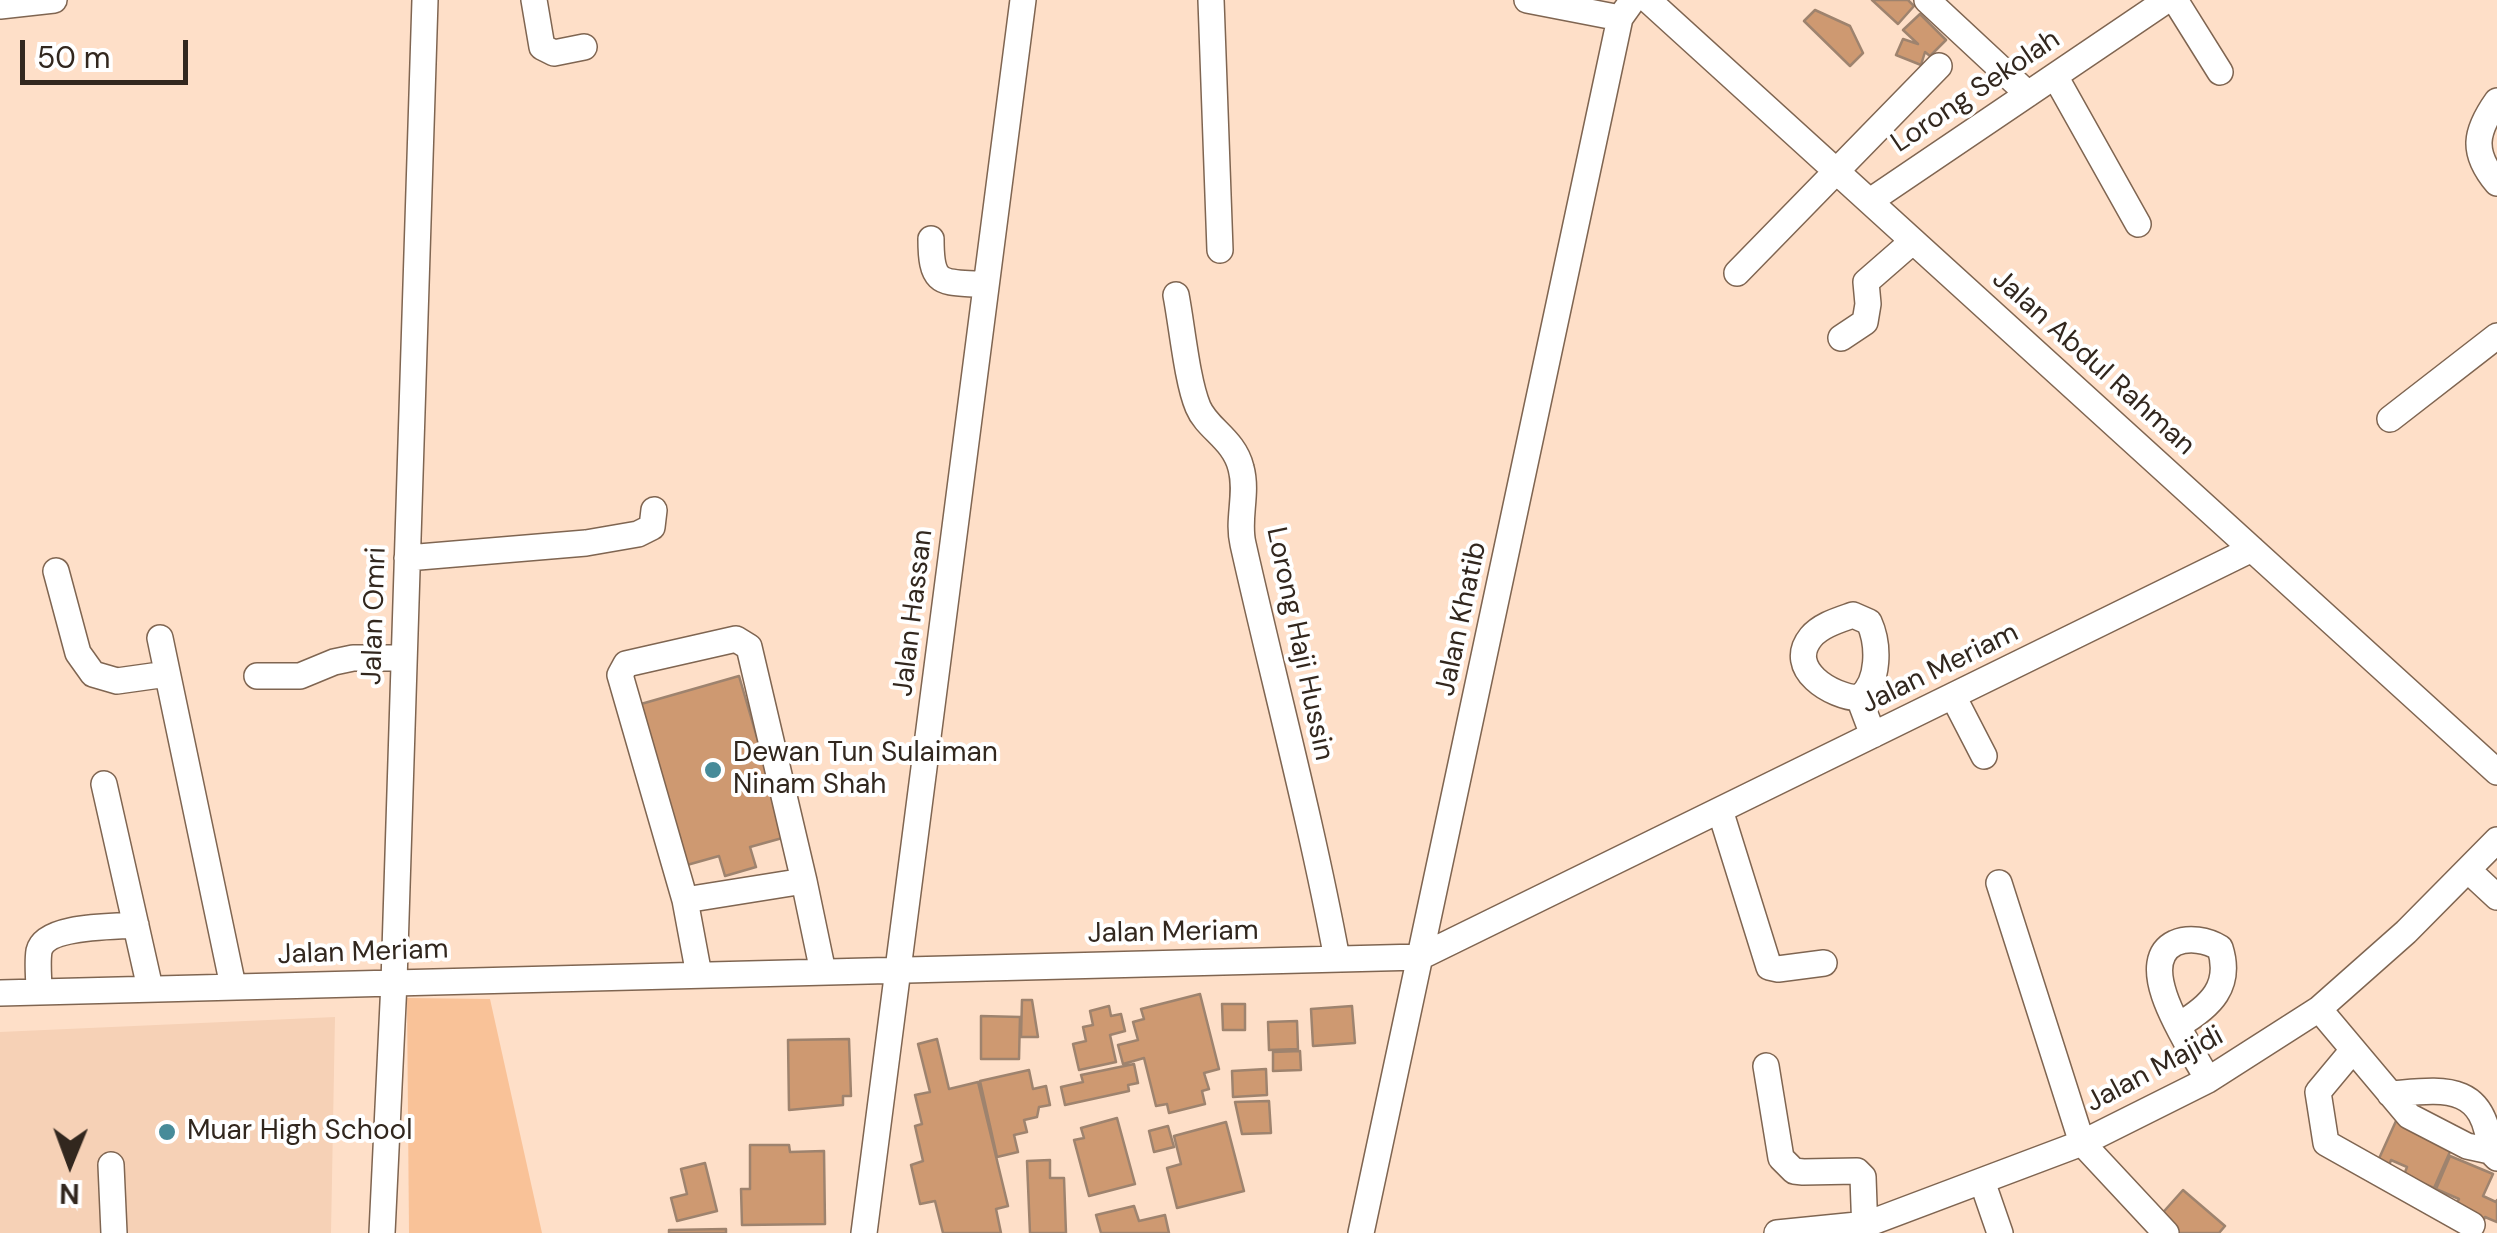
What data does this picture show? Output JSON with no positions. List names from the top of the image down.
{
  "streets": {
    "street": [
      "Lorong Sekolah",
      "Jalan Abdul Rahman",
      "Jalan Hassan",
      "Jalan Omri",
      "Jalan Khatib",
      "Lorong Haji Hussin",
      "Jalan Meriam",
      "Jalan Majidi"
    ]
  },
  "crossings": [
    ["Lorong Sekolah", "Jalan Abdul Rahman"],
    ["Jalan Abdul Rahman", "Jalan Meriam"],
    ["Jalan Hassan", "Jalan Meriam"],
    ["Jalan Omri", "Jalan Meriam"],
    ["Jalan Khatib", "Jalan Meriam"],
    ["Lorong Haji Hussin", "Jalan Meriam"]
  ],
  "places": ["Dewan Tun Sulaiman Ninam Shah", "Muar High School"],
  "scale_bar": "50 m",
  "north": "bottom"
}
